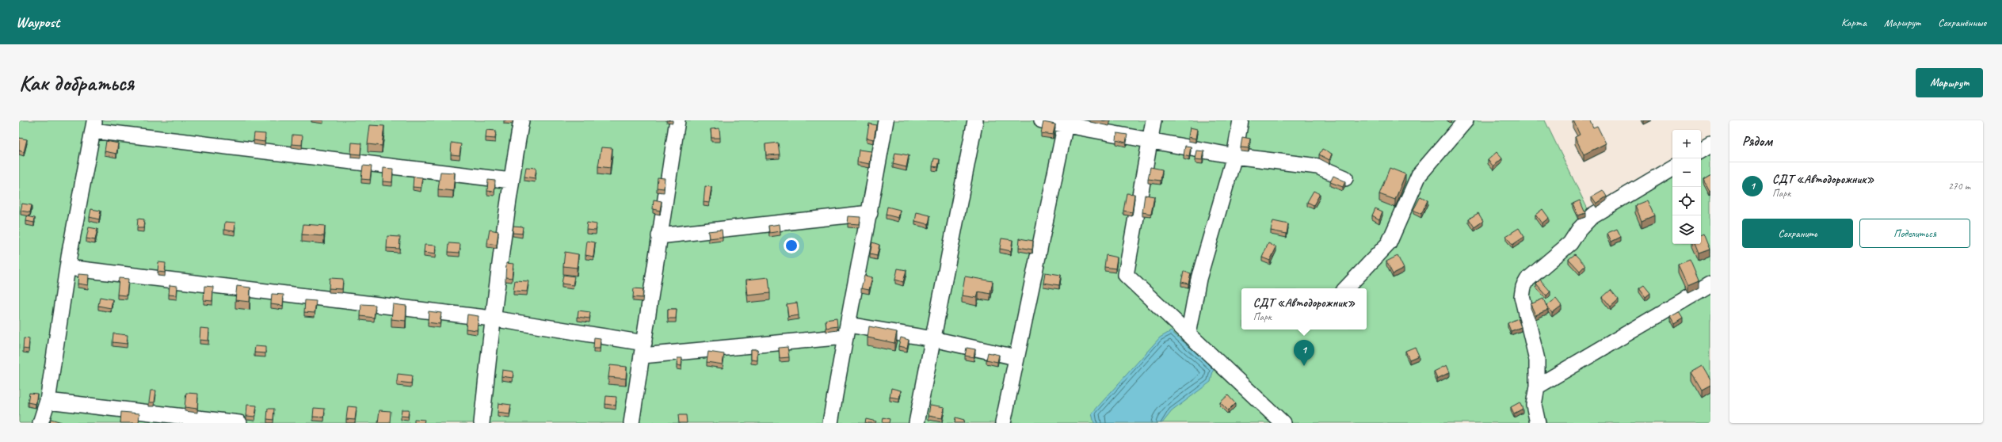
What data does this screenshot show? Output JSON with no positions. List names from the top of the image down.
{
  "page": {
    "header": "Waypost",
    "nav": ["Карта", "Маршрут", "Сохранённые"],
    "buttons": [
      "Маршрут",
      ["Сохранить", "Поделиться"]
    ],
    "title": "Как добраться",
    "heading": "Рядом",
    "map_buttons": ["+", "−"],
    "list": [
      {
        "mark": "1",
        "name": "СДТ «Автодорожник»",
        "note": "Парк",
        "value": "270 m"
      }
    ],
    "popup": ["СДТ «Автодорожник»", "Парк"],
    "pins": "1"
  }
}
